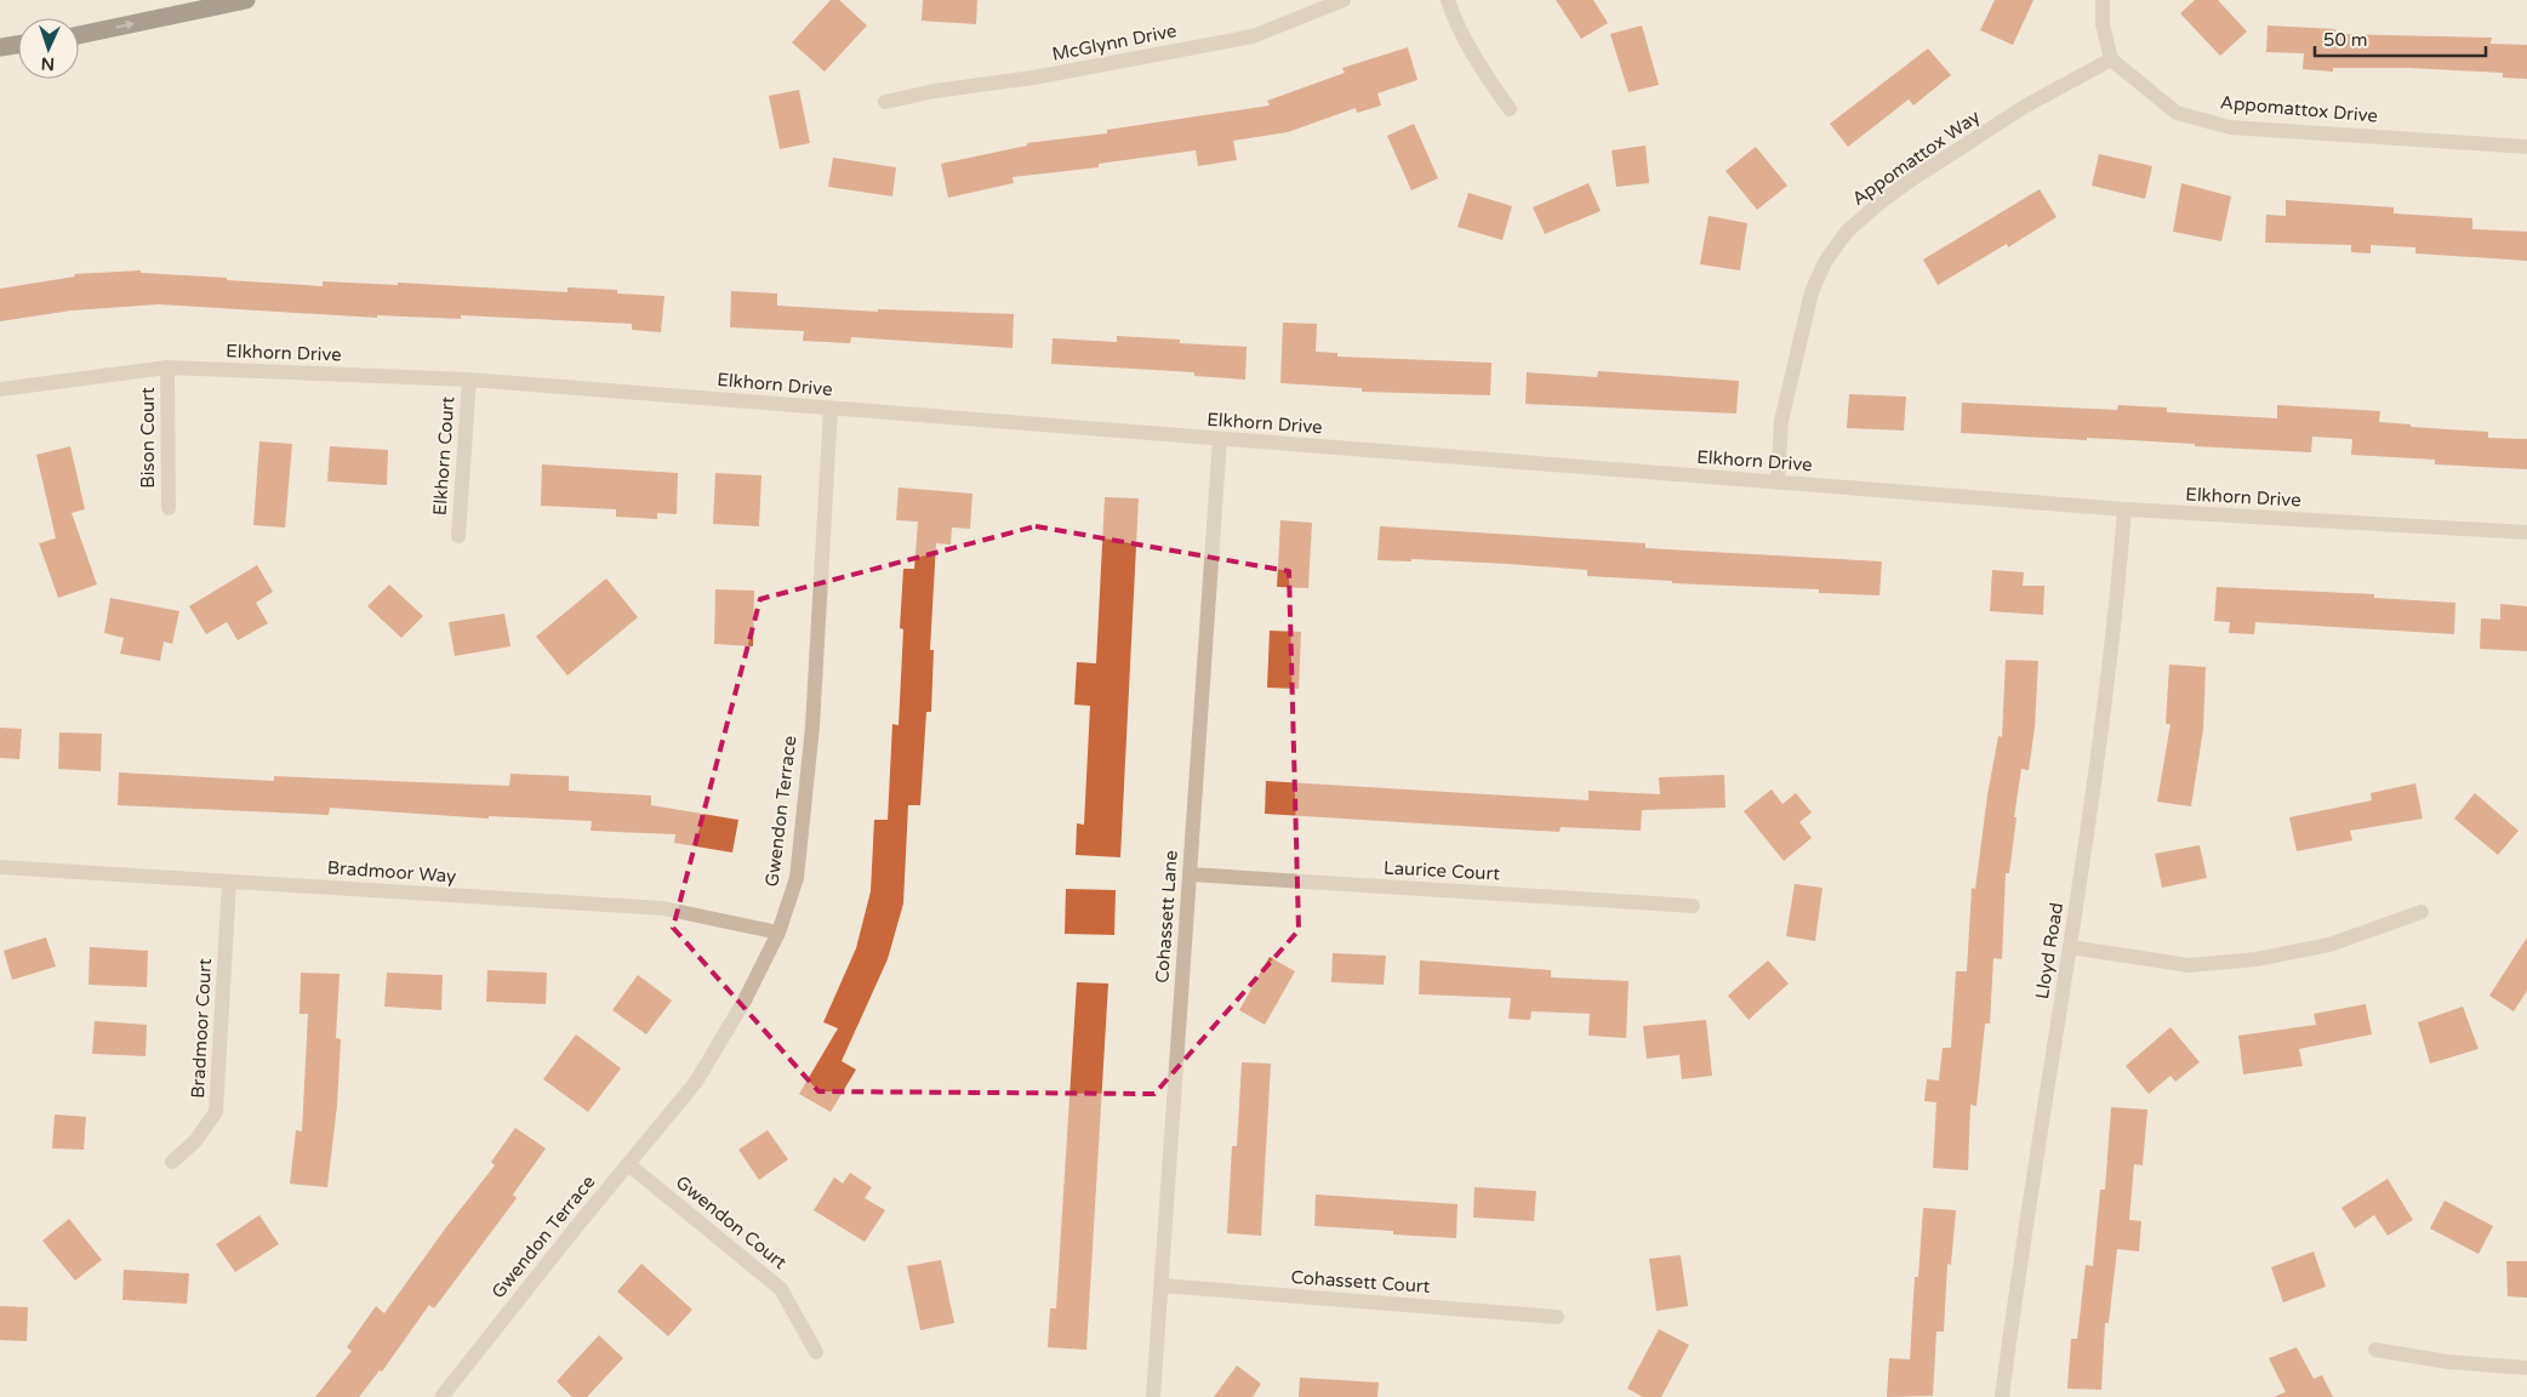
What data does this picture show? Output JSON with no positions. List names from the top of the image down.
{
  "streets": {
    "street": [
      "McGlynn Drive",
      "Appomattox Drive",
      "Appomattox Way",
      "Elkhorn Drive",
      "Bison Court",
      "Elkhorn Court",
      "Gwendon Terrace",
      "Laurice Court",
      "Bradmoor Way",
      "Cohassett Lane",
      "Lloyd Road",
      "Bradmoor Court",
      "Gwendon Court",
      "Cohassett Court"
    ]
  },
  "crossings": [
    ["Appomattox Drive", "Appomattox Way"],
    ["Appomattox Way", "Elkhorn Drive"],
    ["Elkhorn Drive", "Bison Court"],
    ["Elkhorn Drive", "Elkhorn Court"],
    ["Elkhorn Drive", "Gwendon Terrace"],
    ["Elkhorn Drive", "Cohassett Lane"],
    ["Elkhorn Drive", "Lloyd Road"],
    ["Gwendon Terrace", "Bradmoor Way"],
    ["Gwendon Terrace", "Gwendon Court"],
    ["Laurice Court", "Cohassett Lane"],
    ["Bradmoor Way", "Bradmoor Court"],
    ["Cohassett Lane", "Cohassett Court"]
  ],
  "scale_bar": "50 m",
  "north": "bottom"
}
